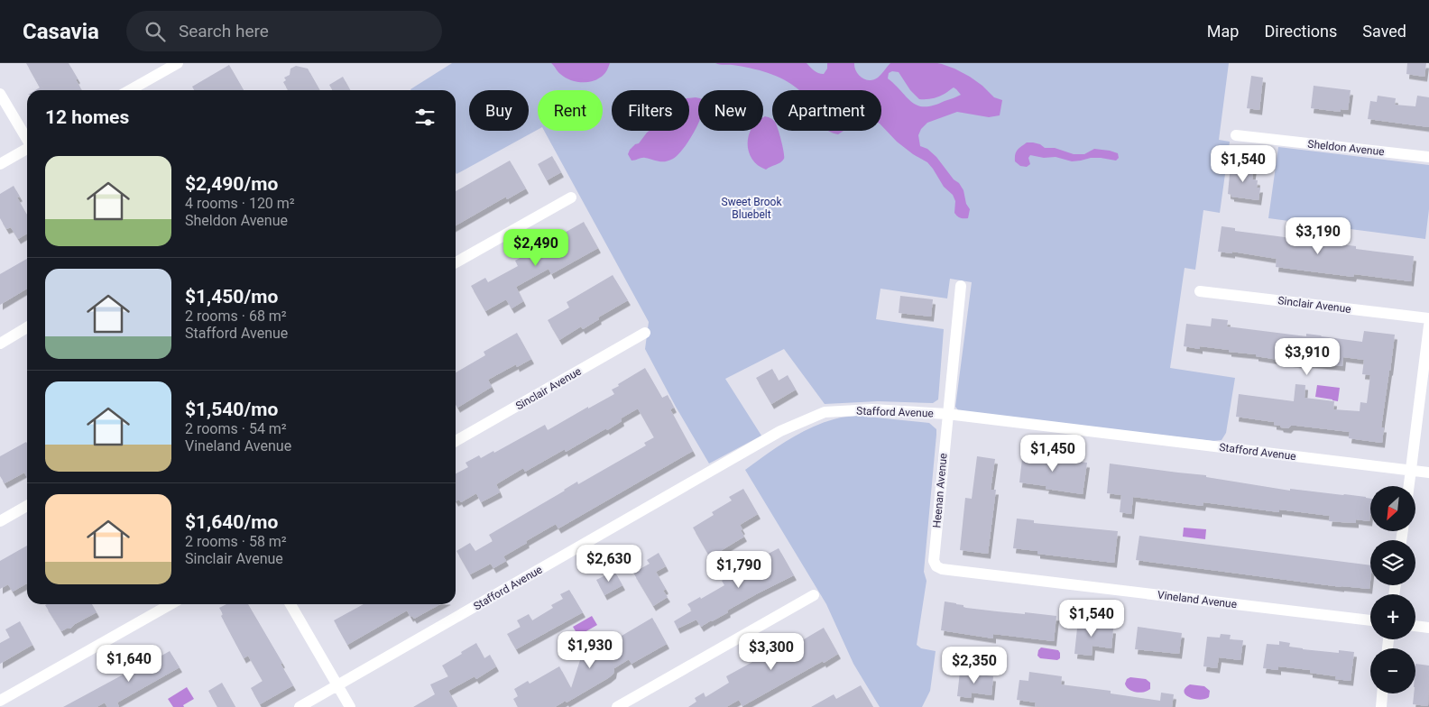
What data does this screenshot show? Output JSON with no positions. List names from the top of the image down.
{
  "streets": {
    "street": [
      "Sheldon Avenue",
      "Sinclair Avenue",
      "Stafford Avenue",
      "Heenan Avenue",
      "Vineland Avenue"
    ]
  },
  "crossings": [
    ["Stafford Avenue", "Heenan Avenue"],
    ["Heenan Avenue", "Vineland Avenue"]
  ],
  "parks": ["Sweet Brook Bluebelt"],
  "north": "bottom left",
  "page": {
    "header": "Casavia",
    "search": "Search here",
    "nav": ["Map", "Directions", "Saved"],
    "chip": [
      "Buy",
      "Rent",
      "Filters",
      "New",
      "Apartment"
    ],
    "heading": "12 homes",
    "list": [
      {
        "name": "$2,490/mo",
        "note": "4 rooms · 120 m² · Sheldon Avenue"
      },
      {
        "name": "$1,450/mo",
        "note": "2 rooms · 68 m² · Stafford Avenue"
      },
      {
        "name": "$1,540/mo",
        "note": "2 rooms · 54 m² · Vineland Avenue"
      },
      {
        "name": "$1,640/mo",
        "note": "2 rooms · 58 m² · Sinclair Avenue"
      }
    ],
    "price": [
      "$1,540",
      "$3,190",
      "$2,490",
      "$3,910",
      "$1,450",
      "$2,630",
      "$1,790",
      "$1,540",
      "$1,930",
      "$3,300",
      "$1,640",
      "$2,350"
    ],
    "map_buttons": ["+", "−"]
  }
}
